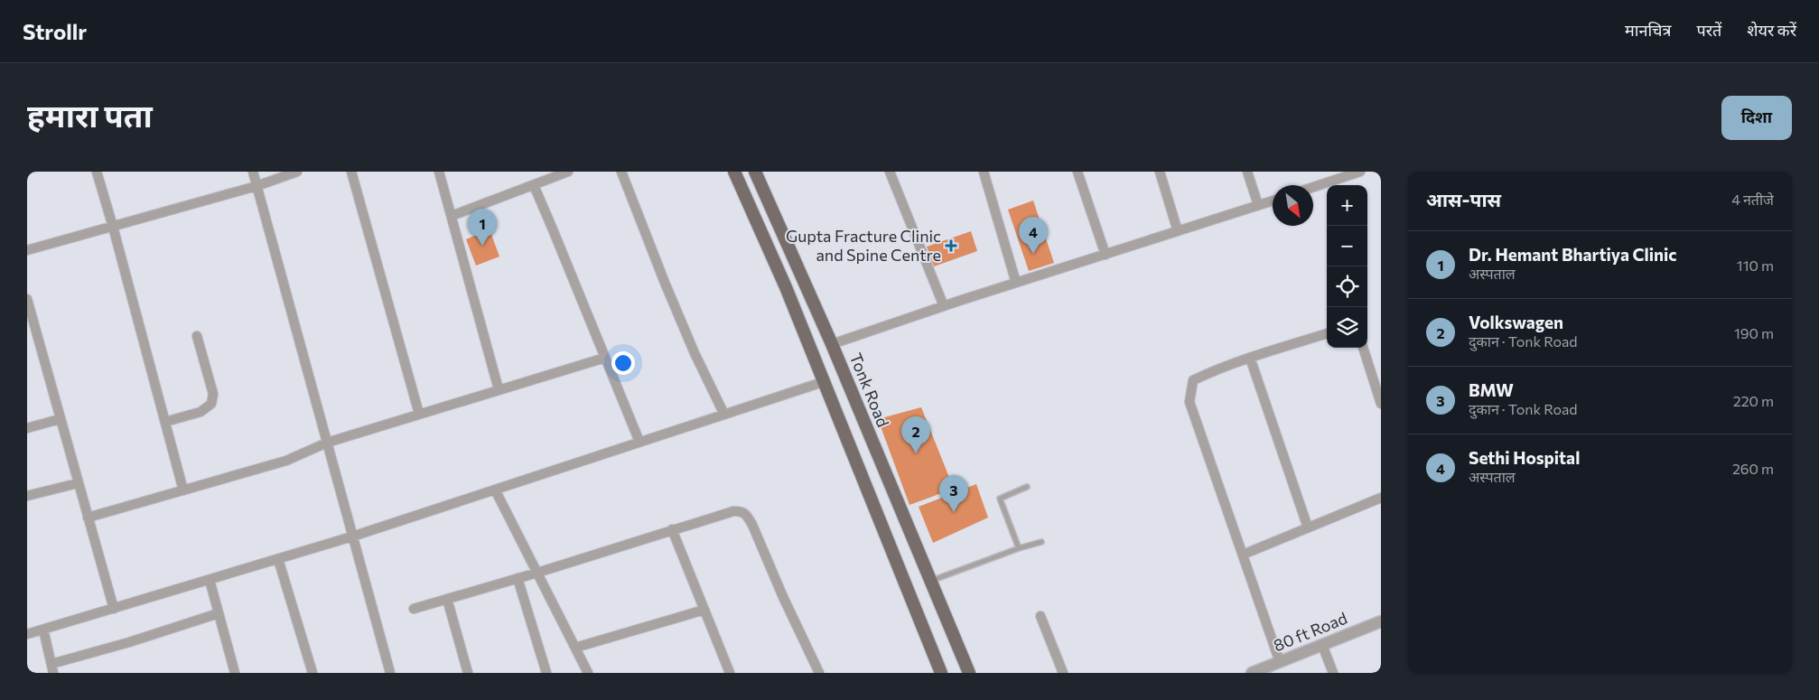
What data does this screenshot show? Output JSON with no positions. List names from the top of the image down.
{
  "streets": {
    "main road": ["Tonk Road"],
    "street": ["80 ft Road"]
  },
  "places": {
    "health": ["Gupta Fracture Clinic and Spine Centre"]
  },
  "north": "bottom right",
  "page": {
    "header": "Strollr",
    "nav": ["मानचित्र", "परतें", "शेयर करें"],
    "title": "हमारा पता",
    "buttons": "दिशा",
    "heading": ["आस-पास", "4 नतीजे"],
    "map_buttons": ["+", "−"],
    "pins": [
      "1",
      "4",
      "2",
      "3"
    ],
    "list": [
      {
        "mark": "1",
        "name": "Dr. Hemant Bhartiya Clinic",
        "note": "अस्पताल",
        "value": "110 m"
      },
      {
        "mark": "2",
        "name": "Volkswagen",
        "note": "दुकान · Tonk Road",
        "value": "190 m"
      },
      {
        "mark": "3",
        "name": "BMW",
        "note": "दुकान · Tonk Road",
        "value": "220 m"
      },
      {
        "mark": "4",
        "name": "Sethi Hospital",
        "note": "अस्पताल",
        "value": "260 m"
      }
    ]
  }
}
